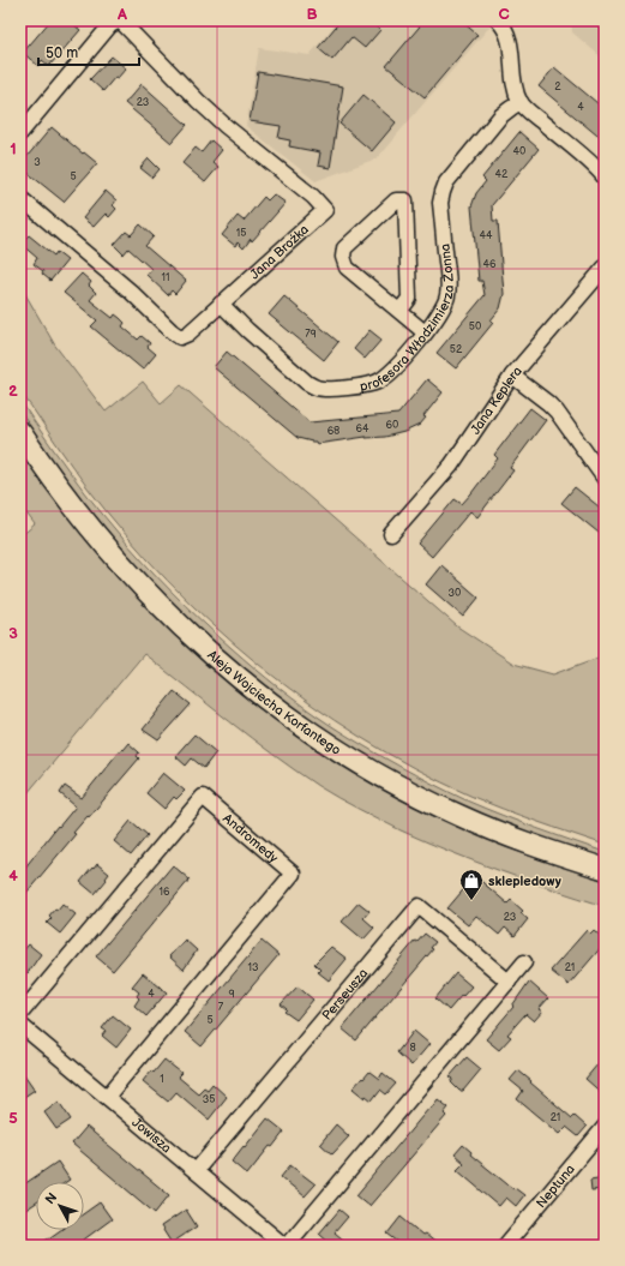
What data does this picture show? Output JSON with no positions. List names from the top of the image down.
{
  "streets": {
    "main road": ["Aleja Wojciecha Korfantego"],
    "street": [
      "Jana Brożka",
      "profesora Włodzimierza Zonna",
      "Jana Keplera",
      "Andromedy",
      "Perseusza",
      "Jowisza",
      "Neptuna"
    ]
  },
  "crossings": [
    ["Jana Brożka", "profesora Włodzimierza Zonna"],
    ["Andromedy", "Jowisza"],
    ["Perseusza", "Jowisza"]
  ],
  "places": {
    "shop": ["sklepledowy"]
  },
  "house_numbers": [
    "2",
    "23",
    "4",
    "40",
    "3",
    "42",
    "5",
    "15",
    "44",
    "46",
    "11",
    "50",
    "79",
    "52",
    "60",
    "64",
    "68",
    "30",
    "16",
    "23",
    "13",
    "21",
    "4",
    "9",
    "7",
    "5",
    "8",
    "1",
    "35",
    "21"
  ],
  "scale_bar": "50 m",
  "north": "top left",
  "grid": {
    "columns": ["A", "B", "C"],
    "rows": [
      "1",
      "2",
      "3",
      "4",
      "5"
    ]
  }
}
